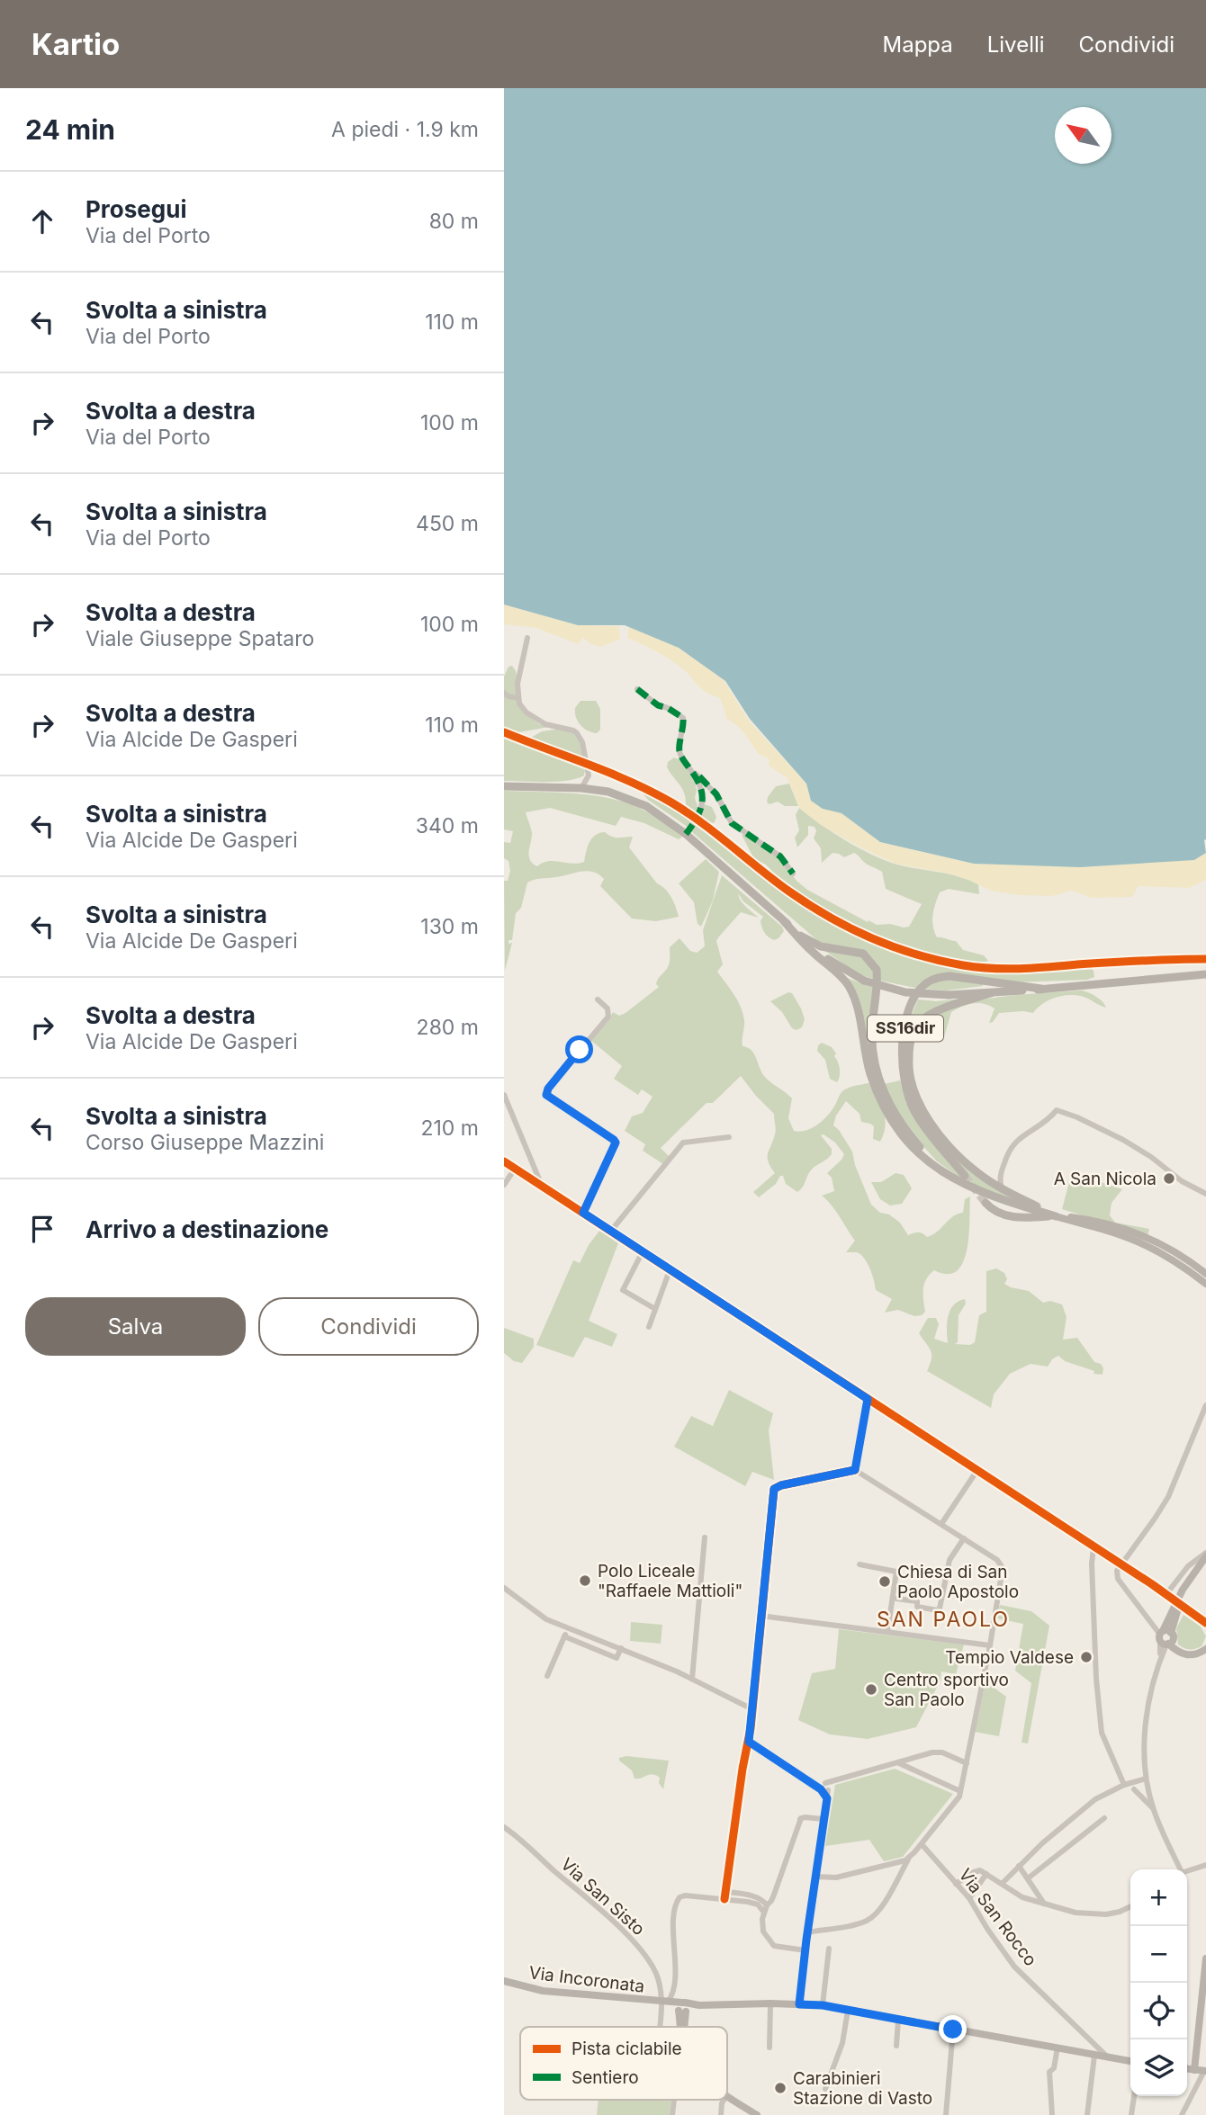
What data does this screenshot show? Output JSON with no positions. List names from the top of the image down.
{
  "streets": {
    "main road": ["SS16dir", "Via Incoronata"],
    "street": ["Via San Sisto", "Via San Rocco"]
  },
  "crossings": [
    ["Via San Sisto", "Via Incoronata"],
    ["Via San Rocco", "Via Incoronata"]
  ],
  "districts": ["SAN PAOLO"],
  "places": [
    "A San Nicola",
    "Polo Liceale \"Raffaele Mattioli\"",
    "Chiesa di San Paolo Apostolo",
    "Tempio Valdese",
    "Centro sportivo San Paolo",
    "Carabinieri Stazione di Vasto"
  ],
  "legend": ["Pista ciclabile", "Sentiero"],
  "north": "top left",
  "page": {
    "header": "Kartio",
    "nav": ["Mappa", "Livelli", "Condividi"],
    "heading": ["24 min", "A piedi · 1.9 km"],
    "list": [
      ["Prosegui", "Via del Porto", "80 m"],
      ["Svolta a sinistra", "Via del Porto", "110 m"],
      ["Svolta a destra", "Via del Porto", "100 m"],
      ["Svolta a sinistra", "Via del Porto", "450 m"],
      ["Svolta a destra", "Viale Giuseppe Spataro", "100 m"],
      ["Svolta a destra", "Via Alcide De Gasperi", "110 m"],
      ["Svolta a sinistra", "Via Alcide De Gasperi", "340 m"],
      ["Svolta a sinistra", "Via Alcide De Gasperi", "130 m"],
      ["Svolta a destra", "Via Alcide De Gasperi", "280 m"],
      ["Svolta a sinistra", "Corso Giuseppe Mazzini", "210 m"],
      "Arrivo a destinazione"
    ],
    "buttons": ["Salva", "Condividi"],
    "map_buttons": ["+", "−"]
  }
}
